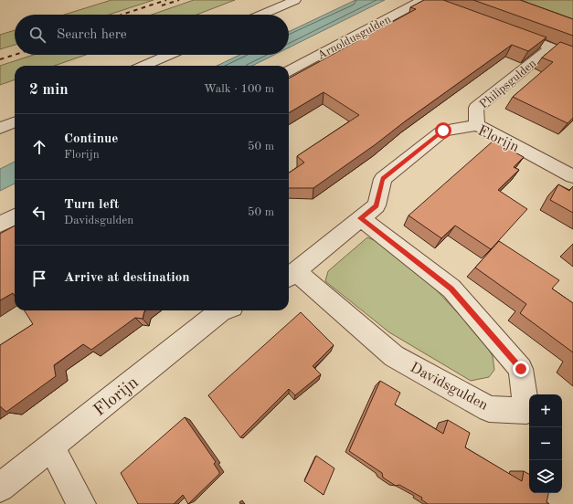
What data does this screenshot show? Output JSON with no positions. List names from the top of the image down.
{
  "streets": {
    "street": [
      "Arnoldusgulden",
      "Philipsgulden",
      "Florijn",
      "Davidsgulden"
    ]
  },
  "crossings": [
    ["Philipsgulden", "Florijn"],
    ["Florijn", "Davidsgulden"]
  ],
  "page": {
    "search": "Search here",
    "heading": ["2 min", "Walk · 100 m"],
    "list": [
      ["Continue", "Florijn", "50 m"],
      ["Turn left", "Davidsgulden", "50 m"],
      "Arrive at destination"
    ],
    "map_buttons": ["+", "−"]
  }
}
